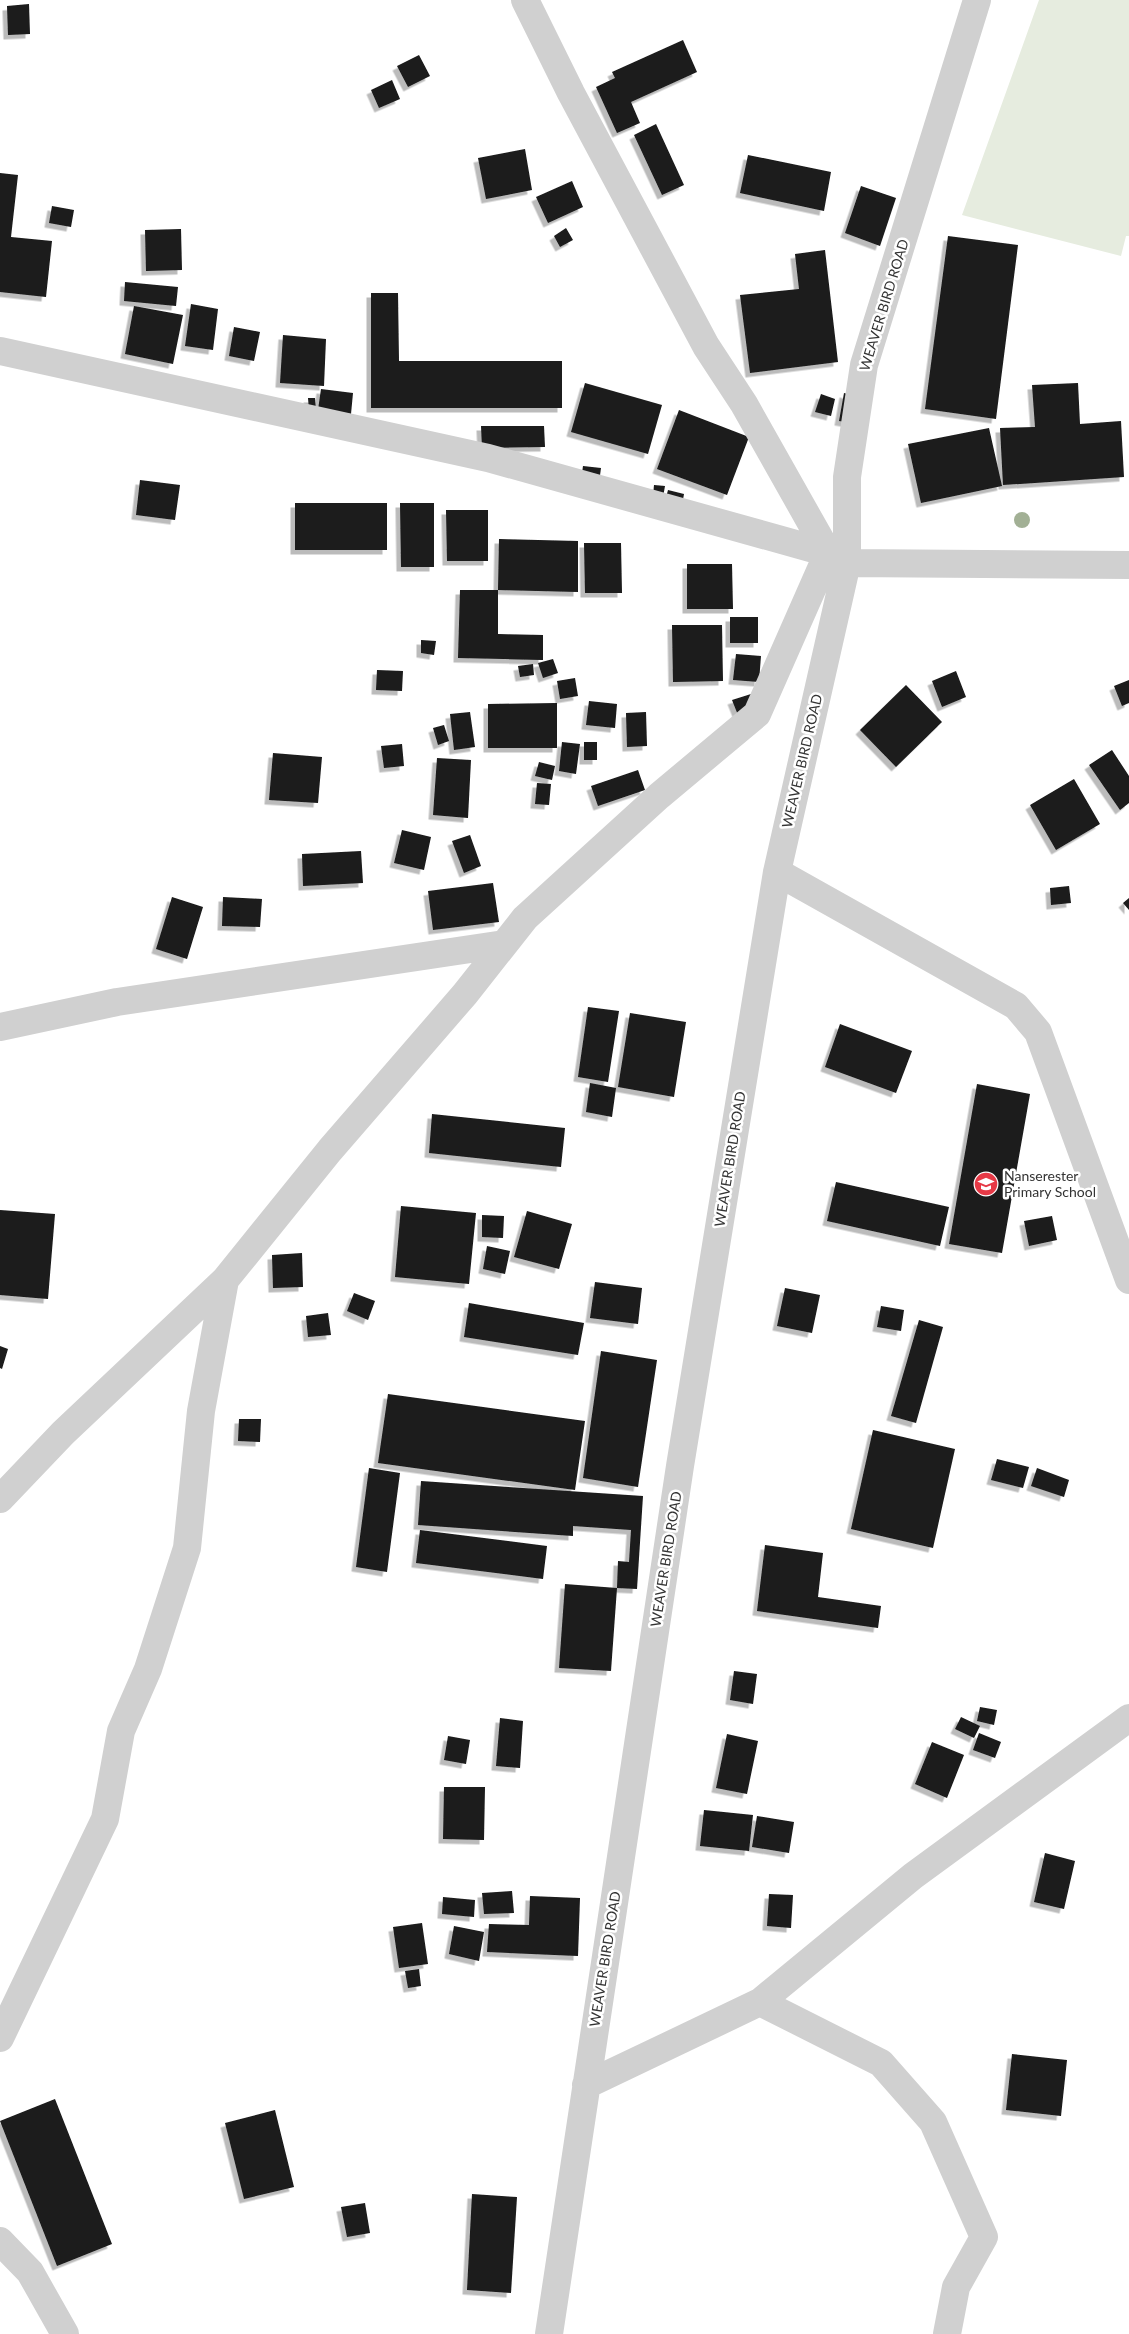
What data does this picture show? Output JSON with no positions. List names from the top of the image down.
{
  "streets": {
    "street": ["WEAVER BIRD ROAD"]
  },
  "places": {
    "school or university": ["Nanserester Primary School"]
  }
}
